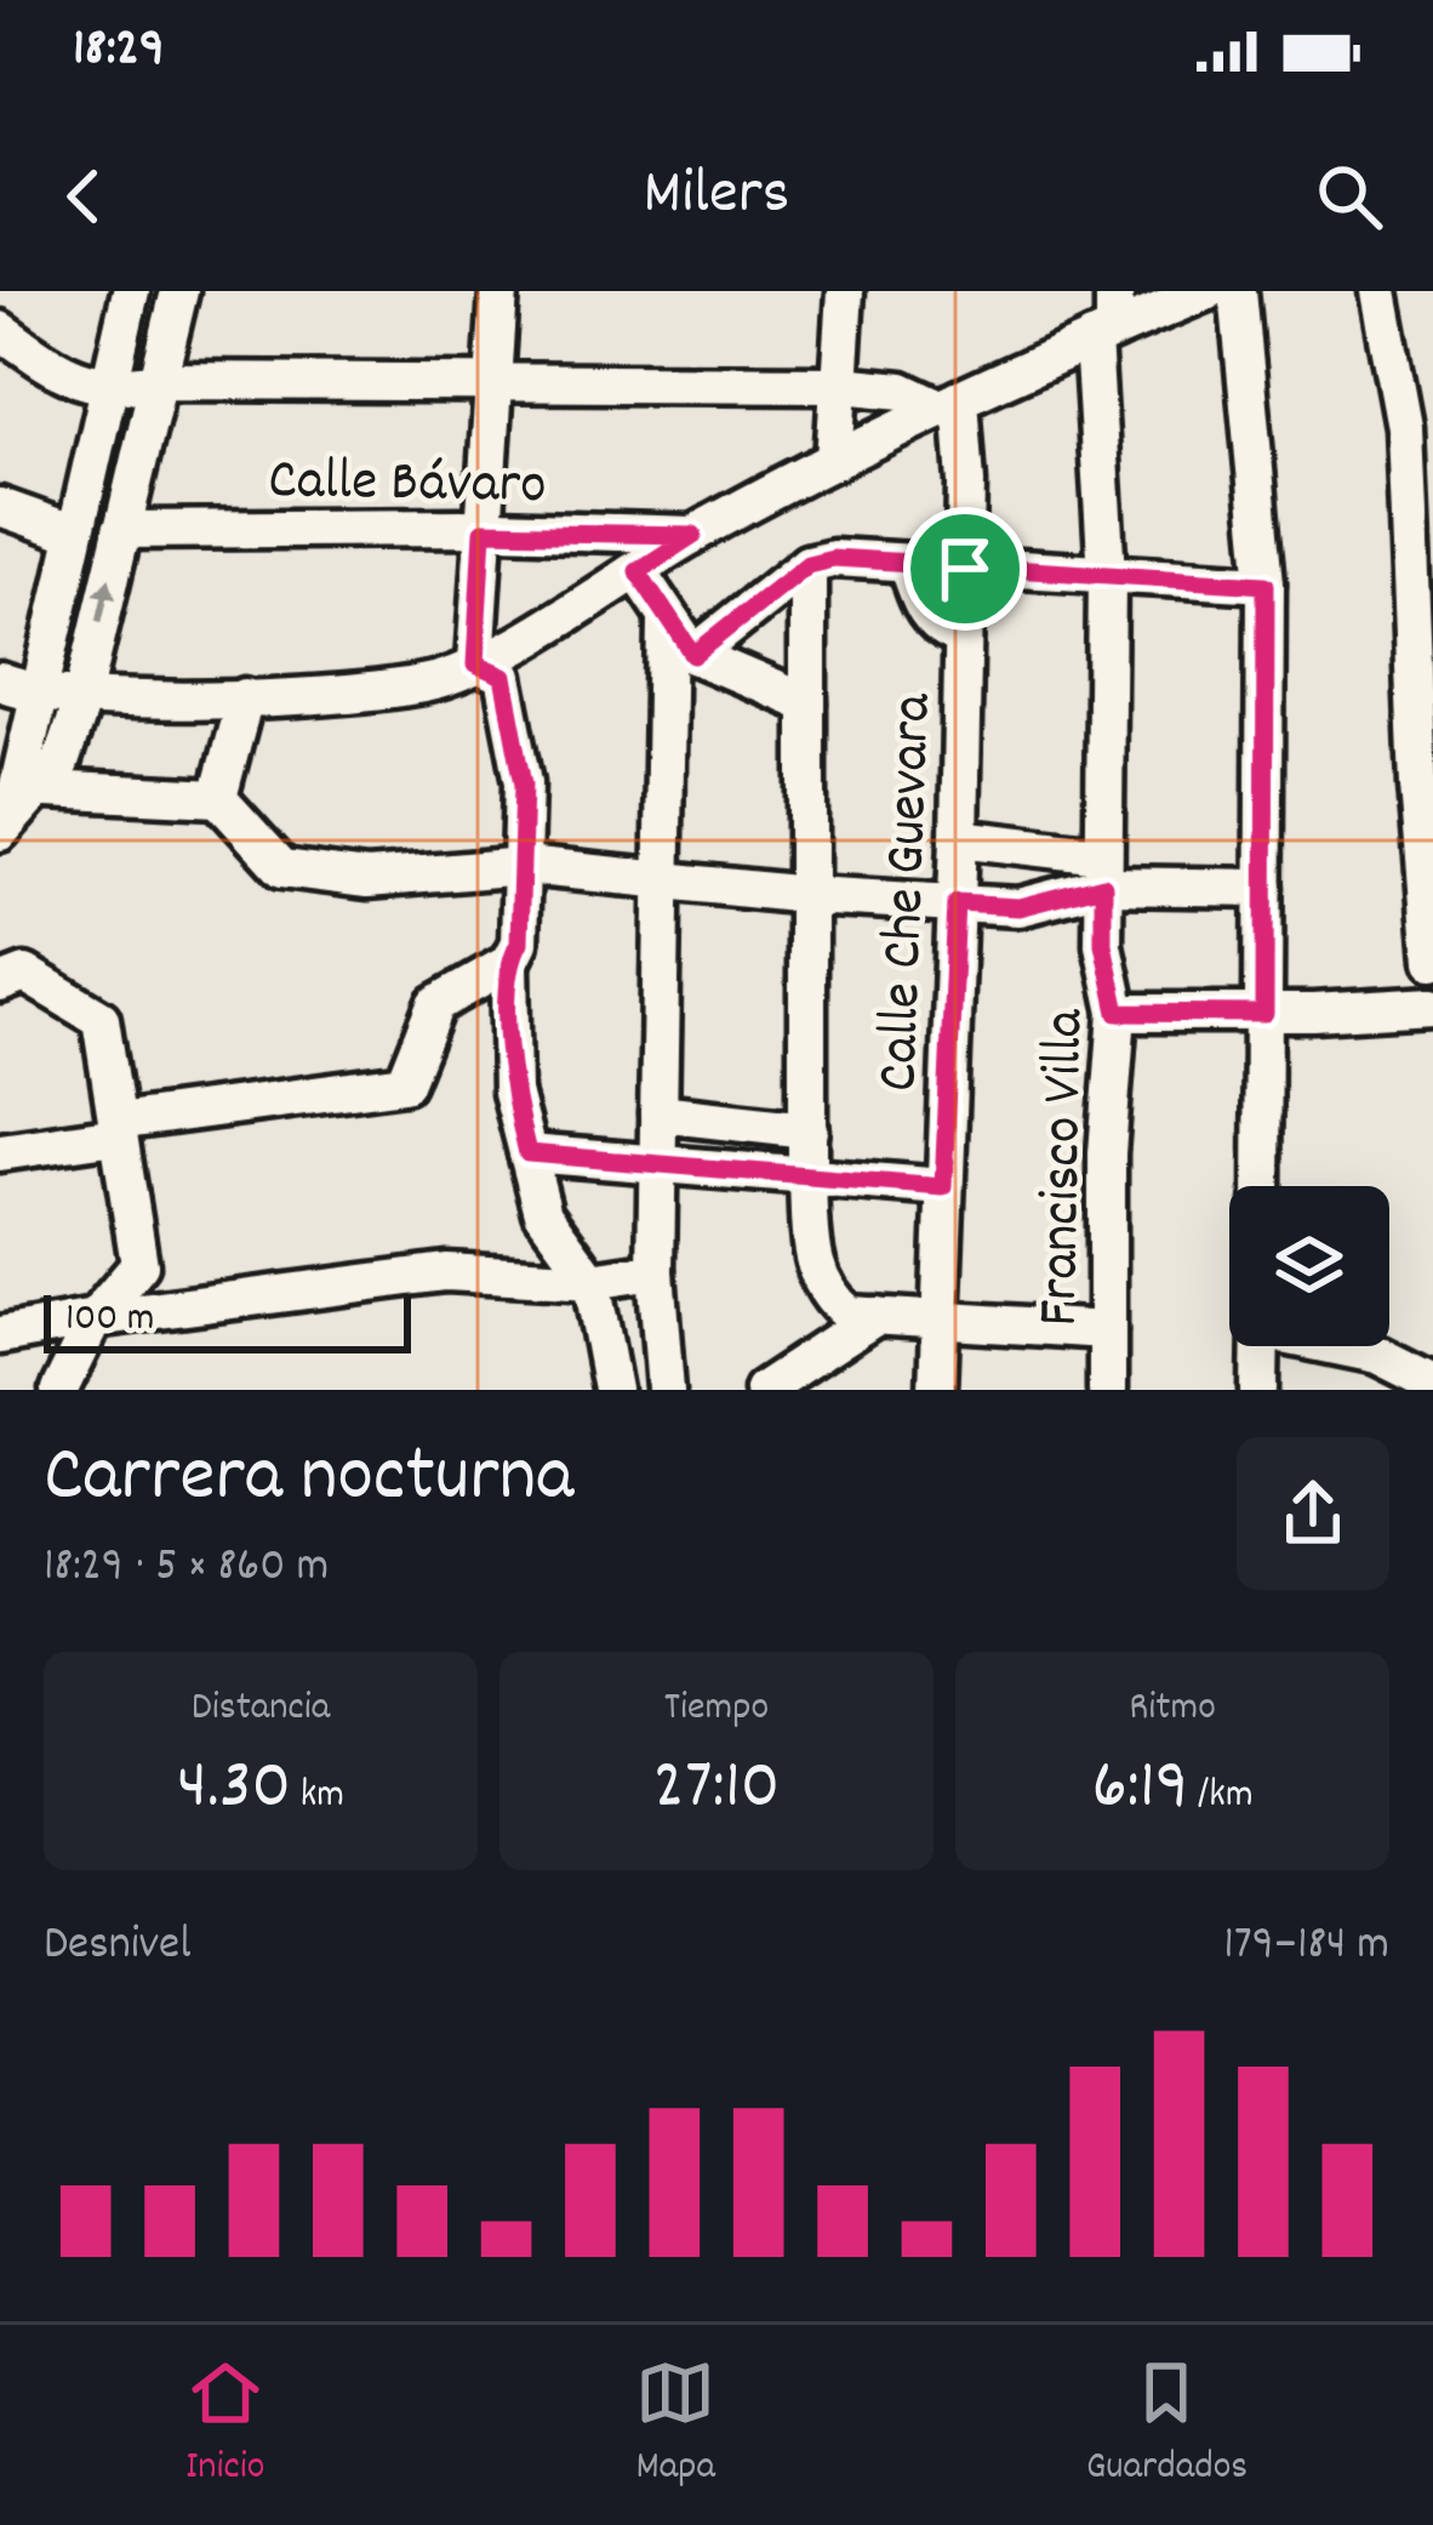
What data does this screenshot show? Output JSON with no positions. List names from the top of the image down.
{
  "streets": {
    "street": ["Calle Bávaro", "Calle Che Guevara", "Francisco Villa"]
  },
  "scale_bar": "100 m",
  "page": {
    "status": "18:29",
    "header": "Milers",
    "scale": "100 m",
    "heading": ["Carrera nocturna", "18:29 · 5 × 860 m"],
    "stats": [
      ["Distancia", "4.30 km"],
      ["Tiempo", "27:10"],
      ["Ritmo", "6:19 /km"]
    ],
    "chart": ["Desnivel", "179–184 m"],
    "tabs": ["Inicio", "Mapa", "Guardados"]
  }
}
